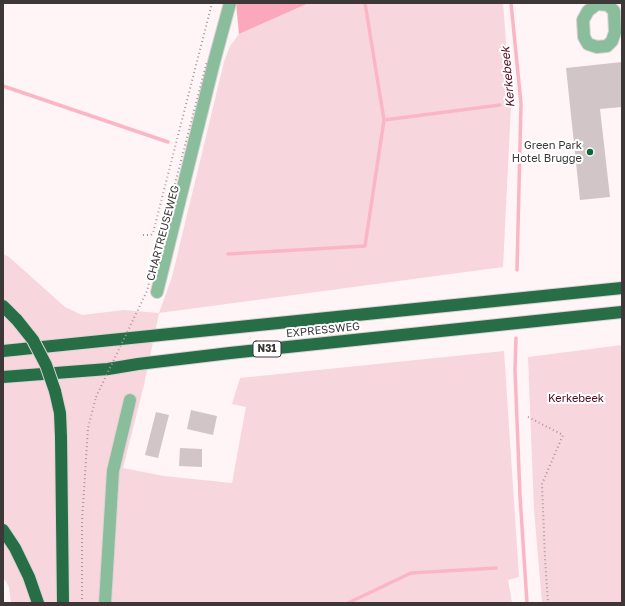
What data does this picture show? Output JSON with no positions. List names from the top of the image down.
{
  "streets": {
    "highway": ["EXPRESSWEG", "N31"],
    "street": ["CHARTREUSEWEG"]
  },
  "water": ["Kerkebeek"],
  "parks": ["Kerkebeek"],
  "places": ["Green Park Hotel Brugge"]
}
